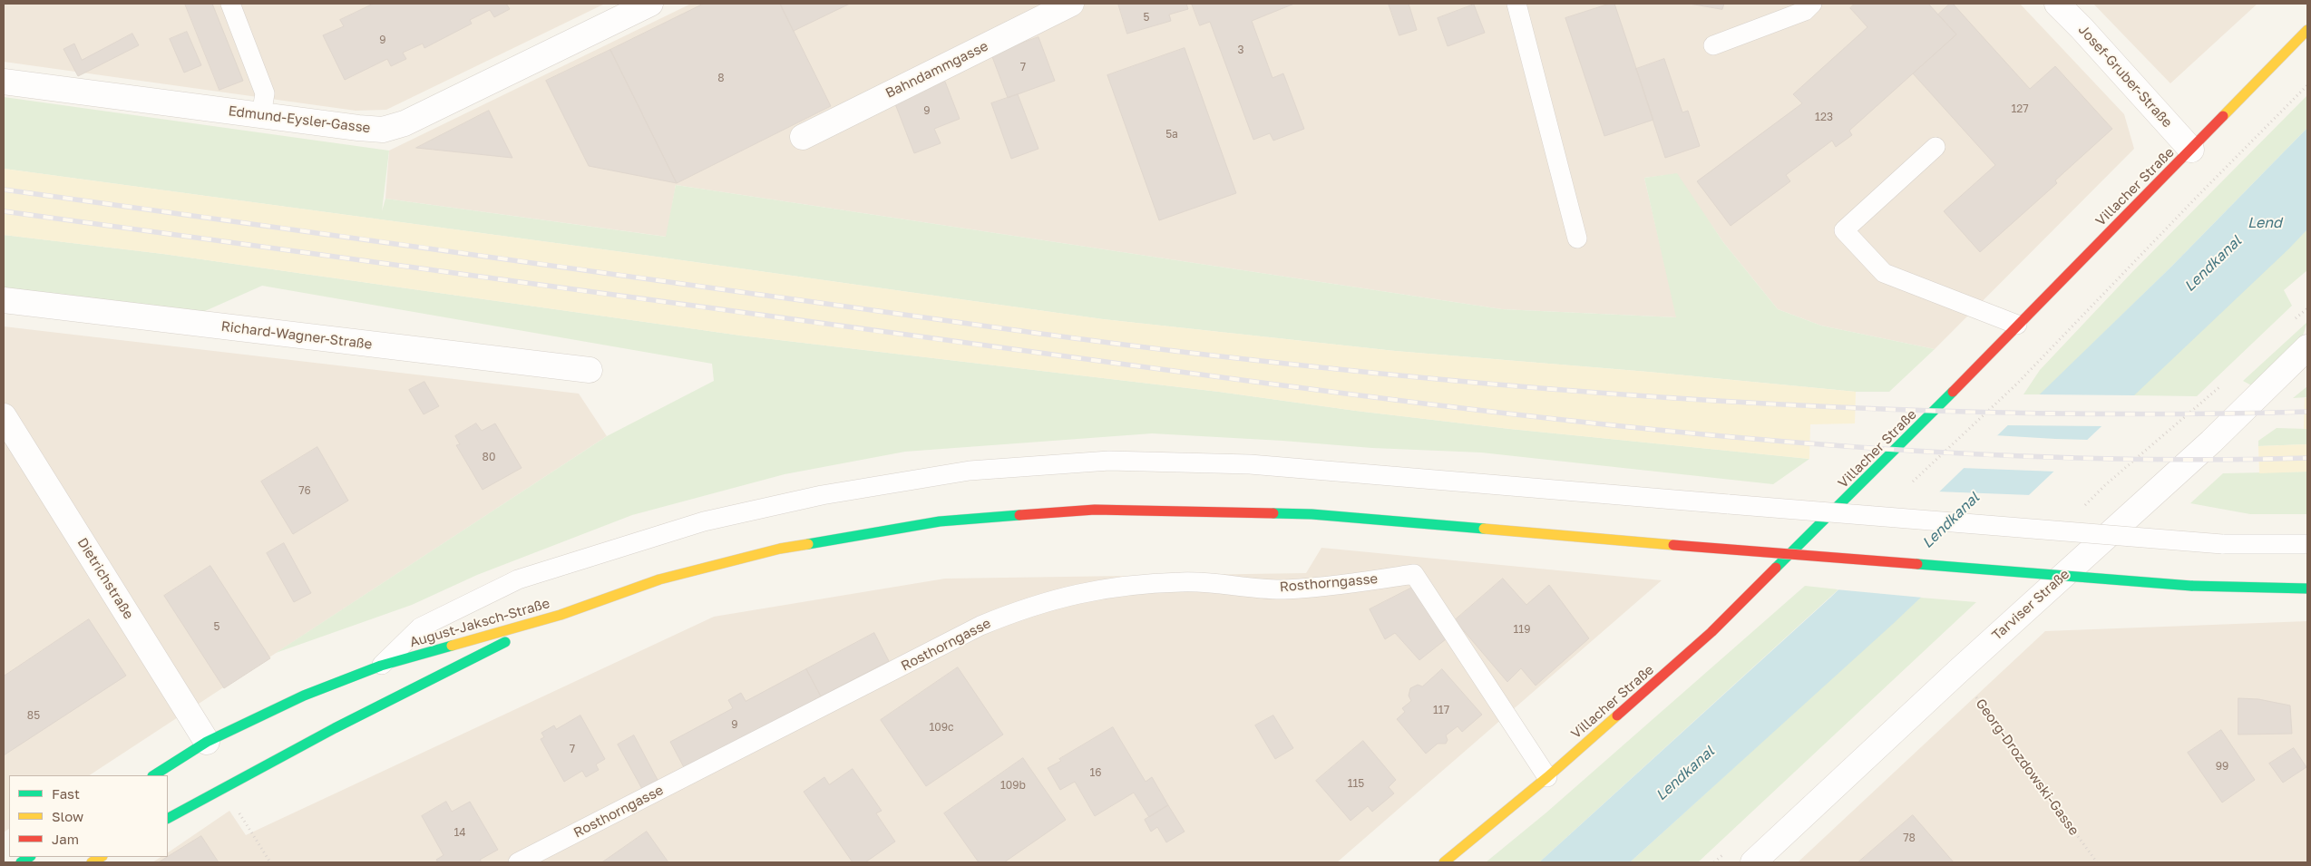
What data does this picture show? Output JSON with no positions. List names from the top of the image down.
{
  "streets": {
    "main road": ["Villacher Straße", "August-Jaksch-Straße"],
    "street": [
      "Bahndammgasse",
      "Josef-Gruber-Straße",
      "Edmund-Eysler-Gasse",
      "Richard-Wagner-Straße",
      "Dietrichstraße",
      "Tarviser Straße"
    ],
    "lane": ["Rosthorngasse"],
    "path": ["Georg-Drozdowski-Gasse"]
  },
  "crossings": [
    ["Josef-Gruber-Straße", "Villacher Straße"],
    ["Villacher Straße", "Rosthorngasse"],
    ["Dietrichstraße", "August-Jaksch-Straße"],
    ["Tarviser Straße", "Georg-Drozdowski-Gasse"]
  ],
  "water": ["Lend", "Lendkanal"],
  "house_numbers": [
    "5",
    "9",
    "3",
    "7",
    "8",
    "127",
    "9",
    "123",
    "5a",
    "80",
    "76",
    "5",
    "119",
    "117",
    "85",
    "9",
    "109c",
    "7",
    "99",
    "16",
    "115",
    "109b",
    "14",
    "78"
  ],
  "legend": ["Fast", "Slow", "Jam"]
}
